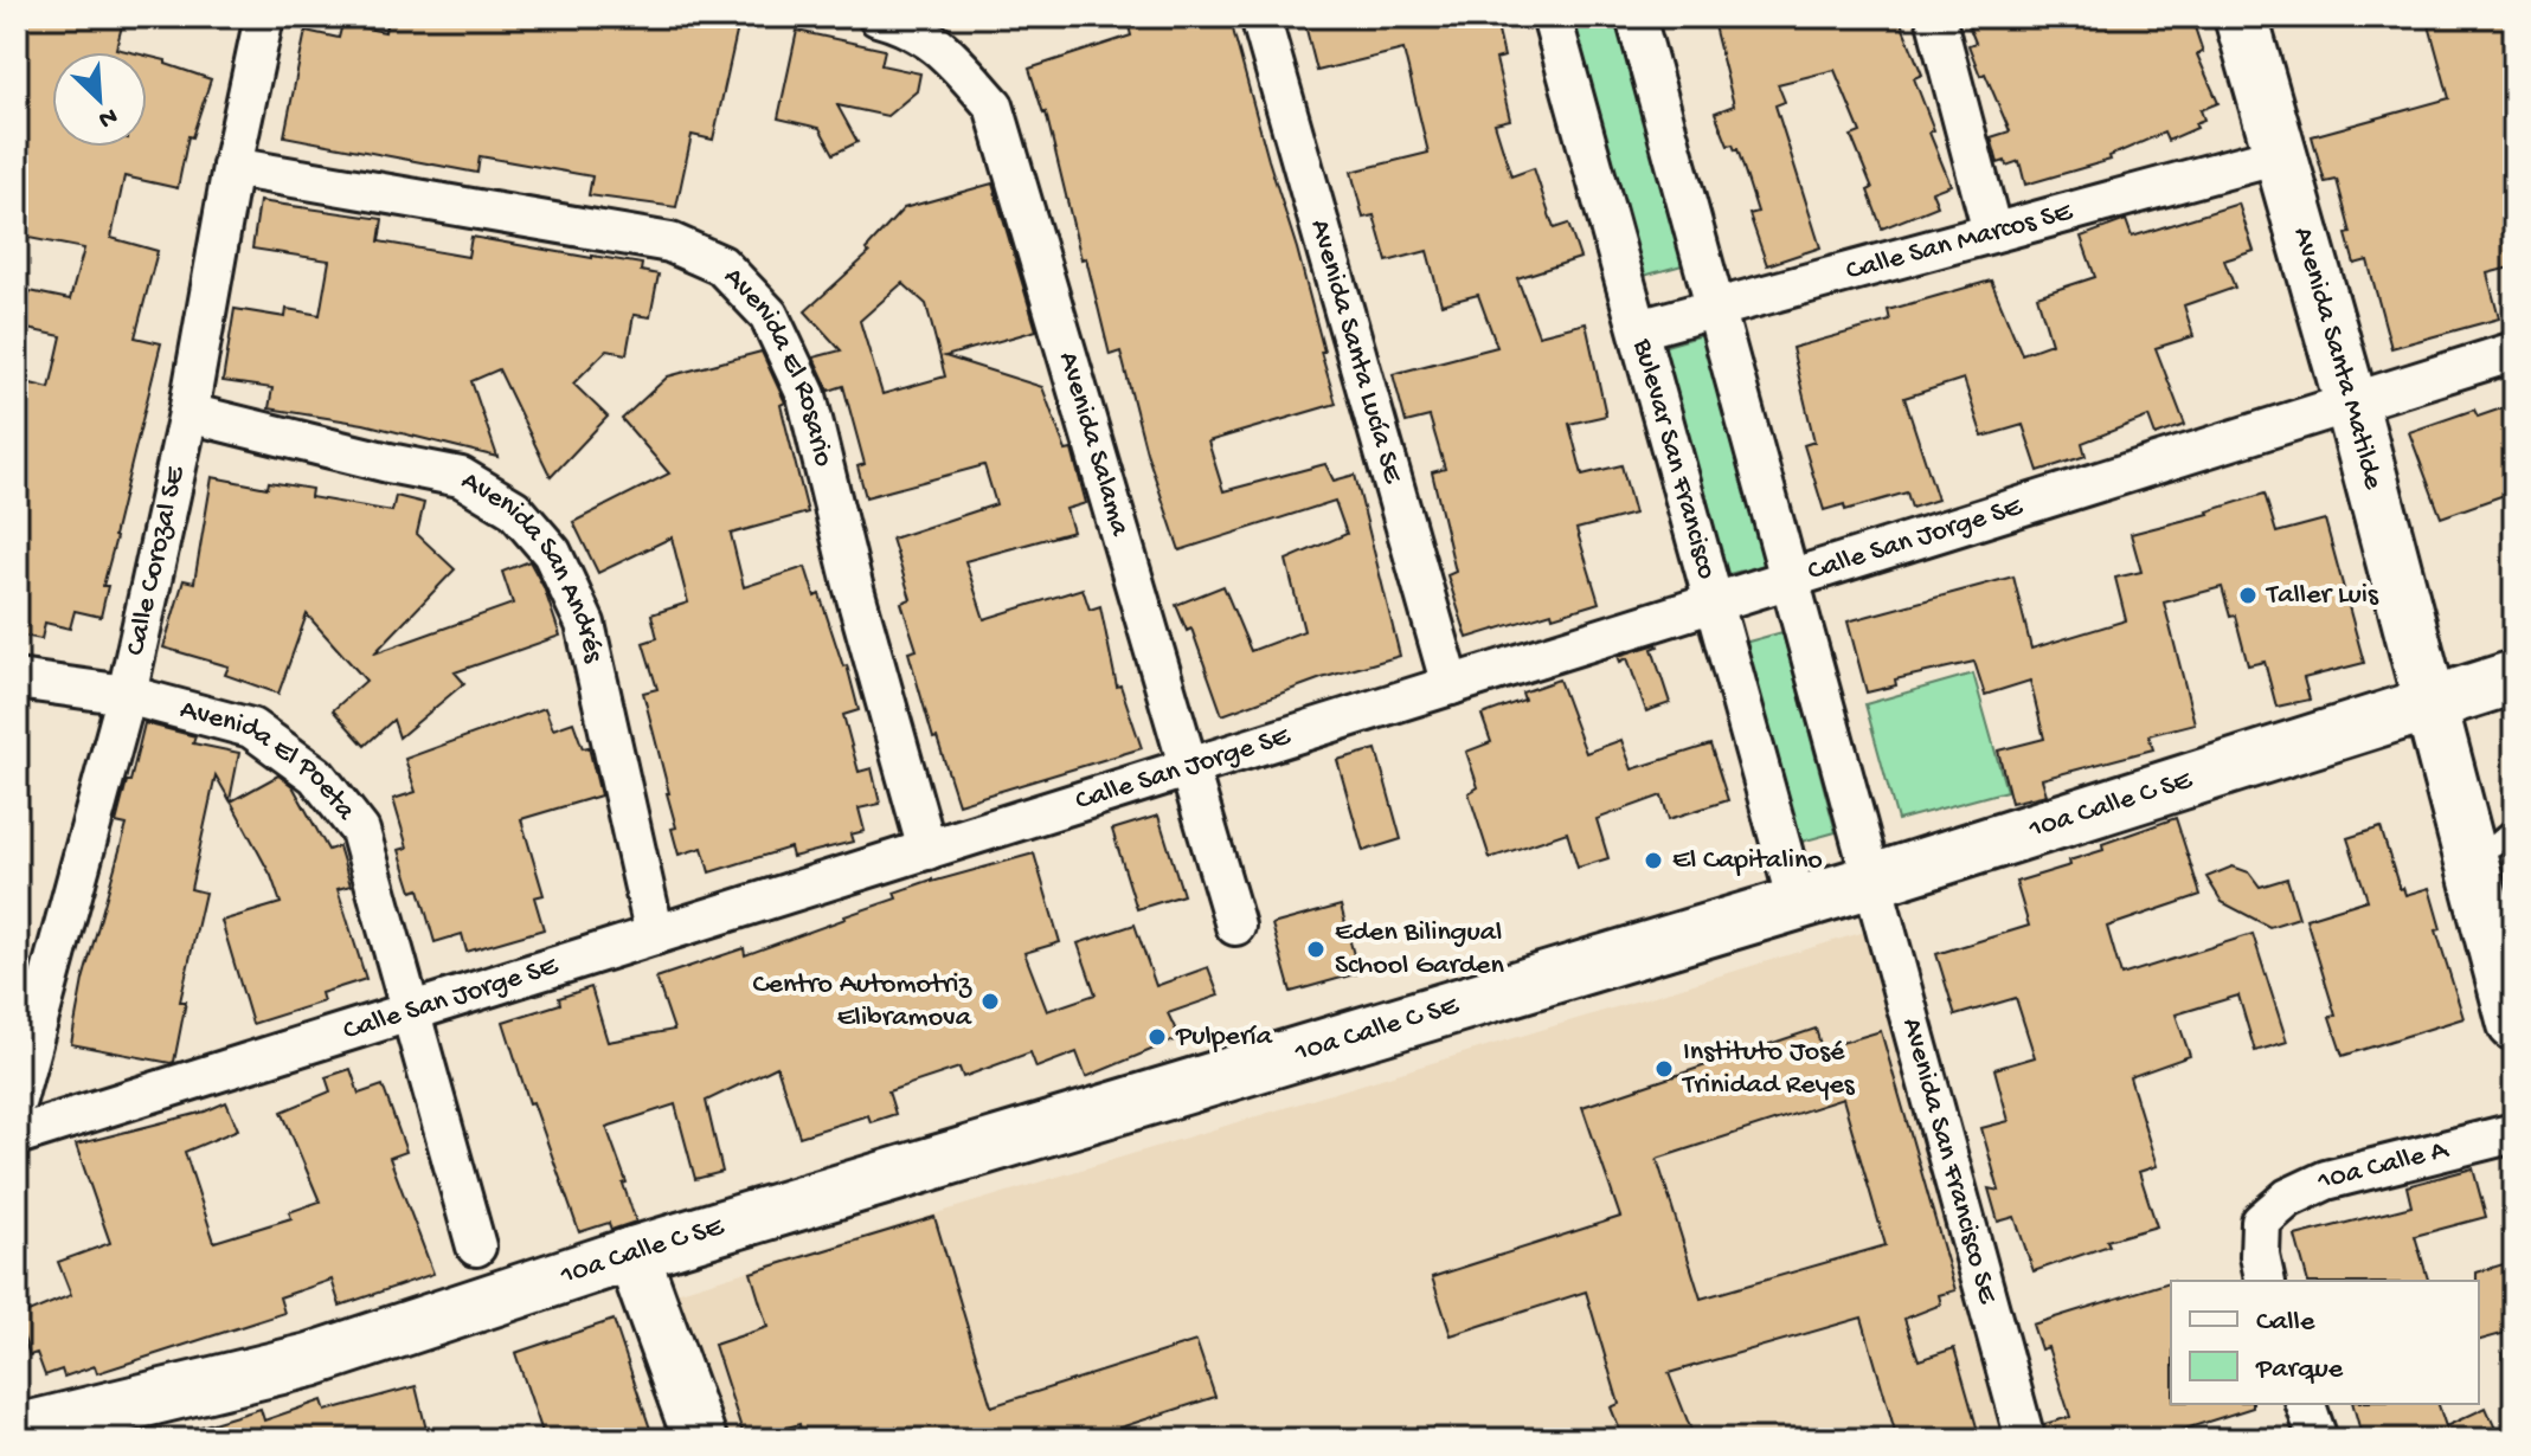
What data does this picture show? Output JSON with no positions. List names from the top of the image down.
{
  "streets": {
    "street": [
      "Calle San Marcos SE",
      "Avenida Santa Lucía SE",
      "Avenida Santa Matilde",
      "Avenida El Rosario",
      "Avenida Salama",
      "Bulevar San Francisco",
      "Calle San Jorge SE",
      "Calle Corozal SE",
      "Avenida San Andrés",
      "Avenida El Poeta",
      "10a Calle C SE",
      "Avenida San Francisco SE",
      "10a Calle A"
    ]
  },
  "crossings": [
    ["Calle San Marcos SE", "Avenida Santa Matilde"],
    ["Calle San Marcos SE", "Bulevar San Francisco"],
    ["Avenida Santa Lucía SE", "Calle San Jorge SE"],
    ["Avenida Santa Matilde", "Calle San Jorge SE"],
    ["Avenida Santa Matilde", "10a Calle C SE"],
    ["Avenida El Rosario", "Calle San Jorge SE"],
    ["Avenida El Rosario", "Calle Corozal SE"],
    ["Avenida Salama", "Calle San Jorge SE"],
    ["Bulevar San Francisco", "Calle San Jorge SE"],
    ["Bulevar San Francisco", "10a Calle C SE"],
    ["Calle San Jorge SE", "Avenida San Andrés"],
    ["Calle San Jorge SE", "Avenida El Poeta"],
    ["Calle Corozal SE", "Avenida San Andrés"],
    ["Calle Corozal SE", "Avenida El Poeta"],
    ["10a Calle C SE", "Avenida San Francisco SE"]
  ],
  "places": [
    "Taller Luis",
    "El Capitalino",
    "Eden Bilingual School Garden",
    "Centro Automotriz Elibramova",
    "Pulpería",
    "Instituto José Trinidad Reyes"
  ],
  "legend": ["Calle", "Parque"],
  "north": "bottom right"
}
